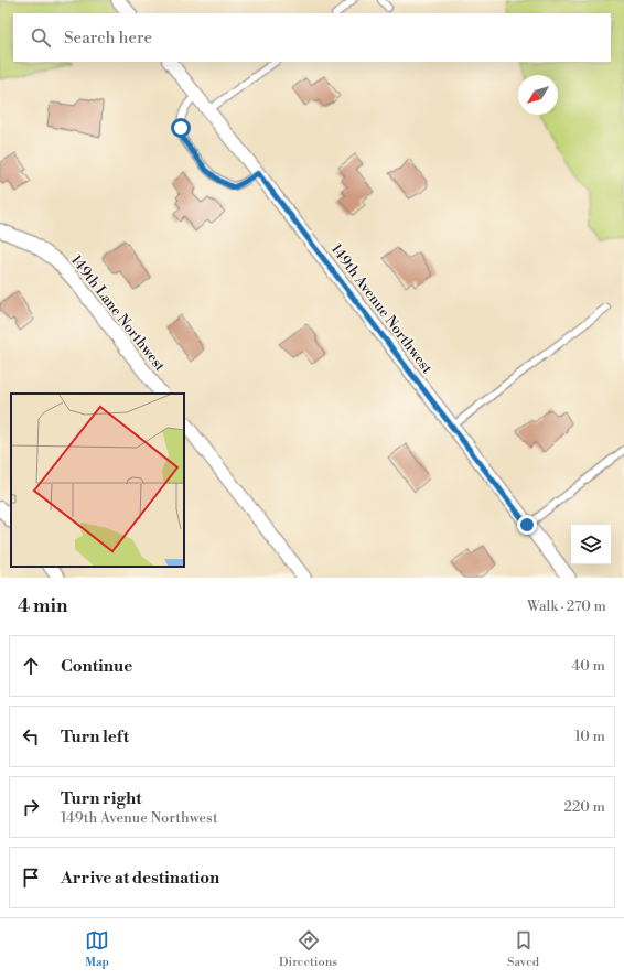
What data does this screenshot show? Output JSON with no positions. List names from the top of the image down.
{
  "streets": {
    "street": ["149th Avenue Northwest", "149th Lane Northwest"]
  },
  "north": "bottom left",
  "page": {
    "search": "Search here",
    "heading": ["4 min", "Walk · 270 m"],
    "list": [
      ["Continue", "40 m"],
      ["Turn left", "10 m"],
      ["Turn right", "149th Avenue Northwest", "220 m"],
      "Arrive at destination"
    ],
    "nav": ["Map", "Directions", "Saved"]
  }
}
